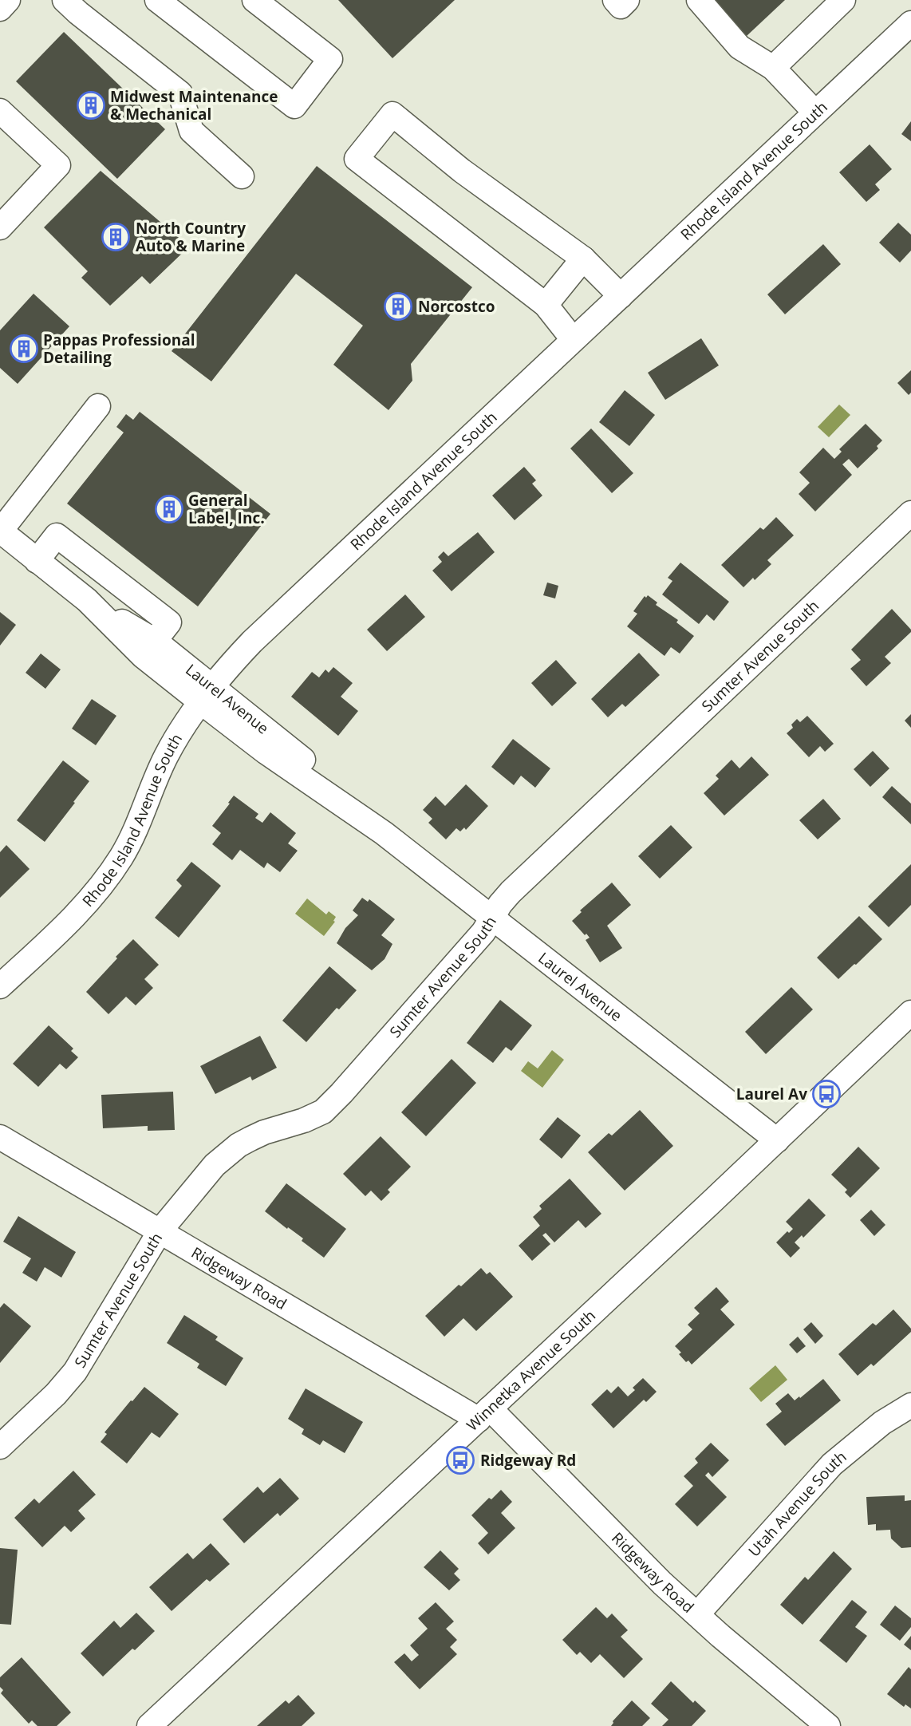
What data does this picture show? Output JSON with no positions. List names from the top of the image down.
{
  "streets": {
    "street": [
      "Rhode Island Avenue South",
      "Sumter Avenue South",
      "Laurel Avenue",
      "Ridgeway Road",
      "Winnetka Avenue South",
      "Utah Avenue South"
    ]
  },
  "crossings": [
    ["Rhode Island Avenue South", "Laurel Avenue"],
    ["Sumter Avenue South", "Laurel Avenue"],
    ["Sumter Avenue South", "Ridgeway Road"],
    ["Laurel Avenue", "Winnetka Avenue South"],
    ["Ridgeway Road", "Winnetka Avenue South"],
    ["Ridgeway Road", "Utah Avenue South"]
  ],
  "places": {
    "building": [
      "Midwest Maintenance & Mechanical",
      "North Country Auto & Marine",
      "Norcostco",
      "Pappas Professional Detailing",
      "General Label, Inc."
    ],
    "bus stop": ["Laurel Av", "Ridgeway Rd"]
  }
}
